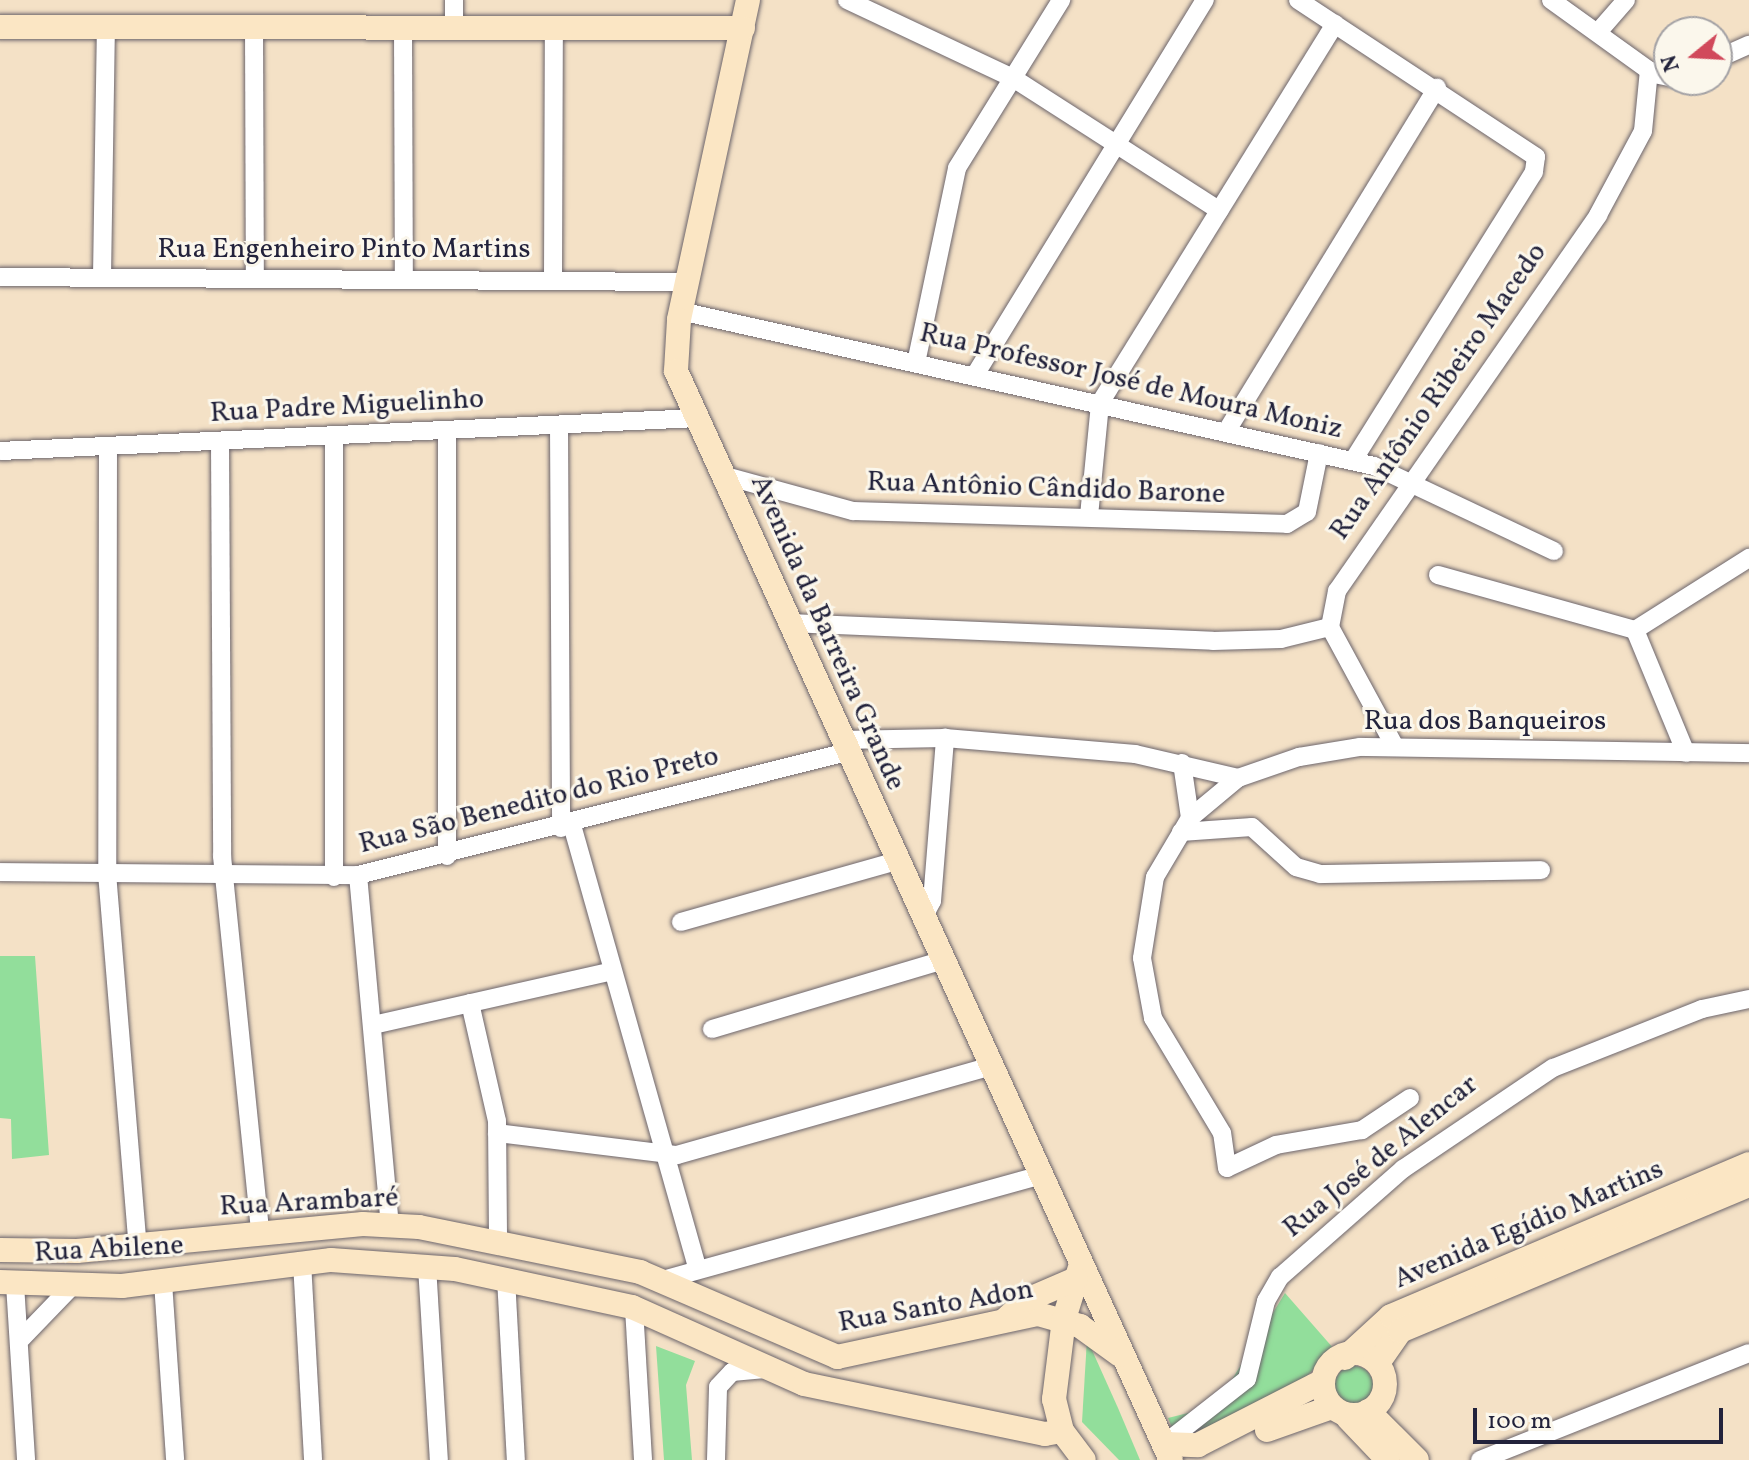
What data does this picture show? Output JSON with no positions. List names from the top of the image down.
{
  "streets": {
    "main road": [
      "Avenida da Barreira Grande",
      "Rua Arambaré",
      "Avenida Egídio Martins",
      "Rua Abilene",
      "Rua Santo Adon"
    ],
    "street": [
      "Rua Engenheiro Pinto Martins",
      "Rua Professor José de Moura Moniz",
      "Rua Antônio Ribeiro Macedo",
      "Rua Padre Miguelinho",
      "Rua Antônio Cândido Barone",
      "Rua dos Banqueiros",
      "Rua São Benedito do Rio Preto",
      "Rua José de Alencar"
    ]
  },
  "crossings": [
    ["Rua Engenheiro Pinto Martins", "Avenida da Barreira Grande"],
    ["Rua Professor José de Moura Moniz", "Rua Antônio Ribeiro Macedo"],
    ["Rua Professor José de Moura Moniz", "Rua Antônio Cândido Barone"],
    ["Rua Professor José de Moura Moniz", "Avenida da Barreira Grande"],
    ["Rua Padre Miguelinho", "Avenida da Barreira Grande"],
    ["Rua Antônio Cândido Barone", "Avenida da Barreira Grande"],
    ["Avenida da Barreira Grande", "Rua São Benedito do Rio Preto"],
    ["Avenida da Barreira Grande", "Rua José de Alencar"],
    ["Avenida da Barreira Grande", "Rua Arambaré"],
    ["Rua dos Banqueiros", "Rua São Benedito do Rio Preto"],
    ["Rua Arambaré", "Rua Abilene"],
    ["Rua Arambaré", "Rua Santo Adon"]
  ],
  "scale_bar": "100 m",
  "north": "left"
}
